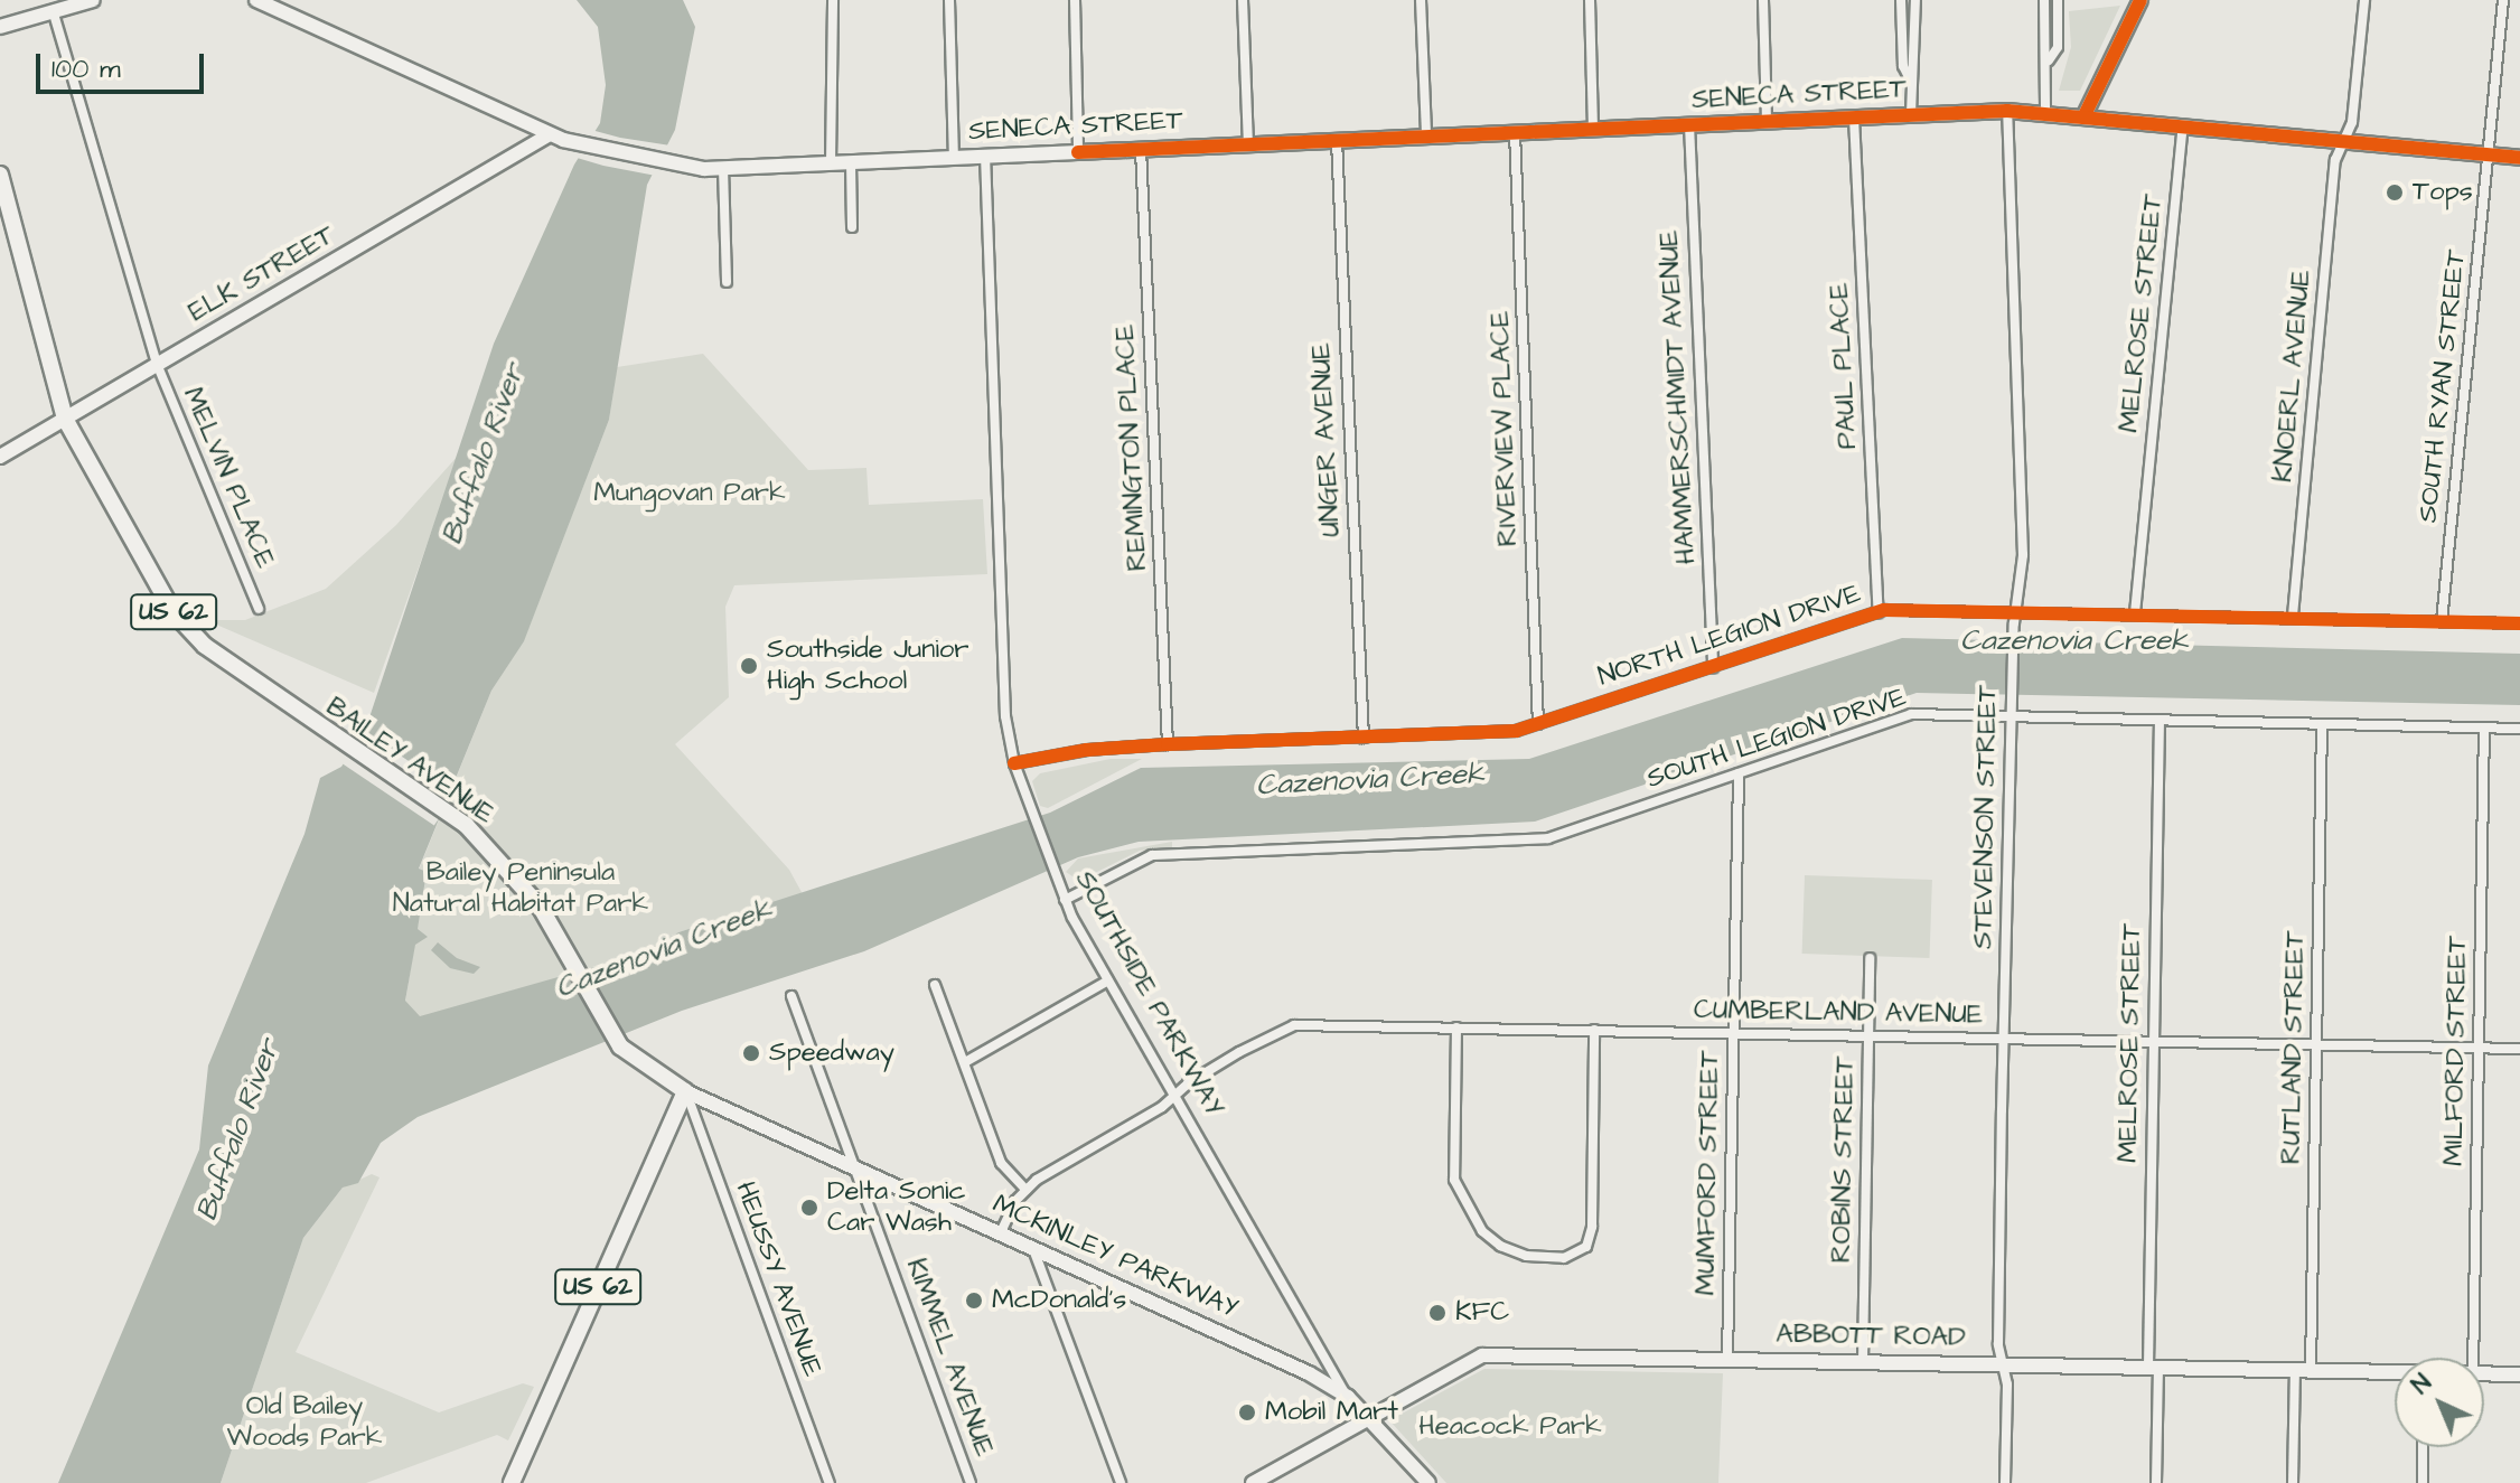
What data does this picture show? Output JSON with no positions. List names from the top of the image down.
{
  "streets": {
    "main road": [
      "SENECA STREET",
      "ELK STREET",
      "US 62",
      "BAILEY AVENUE",
      "MCKINLEY PARKWAY",
      "ABBOTT ROAD"
    ],
    "street": [
      "MELROSE STREET",
      "PAUL PLACE",
      "KNOERL AVENUE",
      "SOUTH RYAN STREET",
      "HAMMERSCHMIDT AVENUE",
      "RIVERVIEW PLACE",
      "UNGER AVENUE",
      "REMINGTON PLACE",
      "MELVIN PLACE",
      "NORTH LEGION DRIVE",
      "SOUTH LEGION DRIVE",
      "STEVENSON STREET",
      "SOUTHSIDE PARKWAY",
      "CUMBERLAND AVENUE",
      "RUTLAND STREET",
      "MILFORD STREET",
      "ROBINS STREET",
      "MUMFORD STREET",
      "HEUSSY AVENUE",
      "KIMMEL AVENUE"
    ]
  },
  "crossings": [
    ["SENECA STREET", "ELK STREET"],
    ["SENECA STREET", "MELROSE STREET"],
    ["SENECA STREET", "PAUL PLACE"],
    ["SENECA STREET", "KNOERL AVENUE"],
    ["SENECA STREET", "SOUTH RYAN STREET"],
    ["SENECA STREET", "HAMMERSCHMIDT AVENUE"],
    ["SENECA STREET", "RIVERVIEW PLACE"],
    ["SENECA STREET", "UNGER AVENUE"],
    ["SENECA STREET", "REMINGTON PLACE"],
    ["SENECA STREET", "STEVENSON STREET"],
    ["SENECA STREET", "SOUTHSIDE PARKWAY"],
    ["ELK STREET", "MELVIN PLACE"],
    ["ELK STREET", "BAILEY AVENUE"],
    ["MELROSE STREET", "NORTH LEGION DRIVE"],
    ["MELROSE STREET", "SOUTH LEGION DRIVE"],
    ["MELROSE STREET", "CUMBERLAND AVENUE"],
    ["MELROSE STREET", "ABBOTT ROAD"],
    ["PAUL PLACE", "NORTH LEGION DRIVE"],
    ["KNOERL AVENUE", "NORTH LEGION DRIVE"],
    ["SOUTH RYAN STREET", "NORTH LEGION DRIVE"],
    ["HAMMERSCHMIDT AVENUE", "NORTH LEGION DRIVE"],
    ["RIVERVIEW PLACE", "NORTH LEGION DRIVE"],
    ["UNGER AVENUE", "NORTH LEGION DRIVE"],
    ["REMINGTON PLACE", "NORTH LEGION DRIVE"],
    ["US 62", "BAILEY AVENUE"],
    ["US 62", "MCKINLEY PARKWAY"],
    ["US 62", "HEUSSY AVENUE"],
    ["NORTH LEGION DRIVE", "STEVENSON STREET"],
    ["NORTH LEGION DRIVE", "SOUTHSIDE PARKWAY"],
    ["SOUTH LEGION DRIVE", "STEVENSON STREET"],
    ["SOUTH LEGION DRIVE", "SOUTHSIDE PARKWAY"],
    ["SOUTH LEGION DRIVE", "RUTLAND STREET"],
    ["SOUTH LEGION DRIVE", "MILFORD STREET"],
    ["SOUTH LEGION DRIVE", "MUMFORD STREET"],
    ["BAILEY AVENUE", "MCKINLEY PARKWAY"],
    ["BAILEY AVENUE", "HEUSSY AVENUE"],
    ["STEVENSON STREET", "CUMBERLAND AVENUE"],
    ["STEVENSON STREET", "ABBOTT ROAD"],
    ["SOUTHSIDE PARKWAY", "CUMBERLAND AVENUE"],
    ["SOUTHSIDE PARKWAY", "MCKINLEY PARKWAY"],
    ["CUMBERLAND AVENUE", "RUTLAND STREET"],
    ["CUMBERLAND AVENUE", "MILFORD STREET"],
    ["CUMBERLAND AVENUE", "ROBINS STREET"],
    ["CUMBERLAND AVENUE", "MUMFORD STREET"],
    ["RUTLAND STREET", "ABBOTT ROAD"],
    ["ROBINS STREET", "ABBOTT ROAD"],
    ["MUMFORD STREET", "ABBOTT ROAD"],
    ["MCKINLEY PARKWAY", "HEUSSY AVENUE"],
    ["MCKINLEY PARKWAY", "ABBOTT ROAD"],
    ["MCKINLEY PARKWAY", "KIMMEL AVENUE"]
  ],
  "water": ["Buffalo River", "Cazenovia Creek"],
  "parks": [
    "Mungovan Park",
    "Bailey Peninsula Natural Habitat Park",
    "Old Bailey Woods Park",
    "Heacock Park"
  ],
  "places": [
    "Tops",
    "Southside Junior High School",
    "Speedway",
    "Delta Sonic Car Wash",
    "McDonald's",
    "KFC",
    "Mobil Mart"
  ],
  "scale_bar": "100 m",
  "north": "top left"
}
